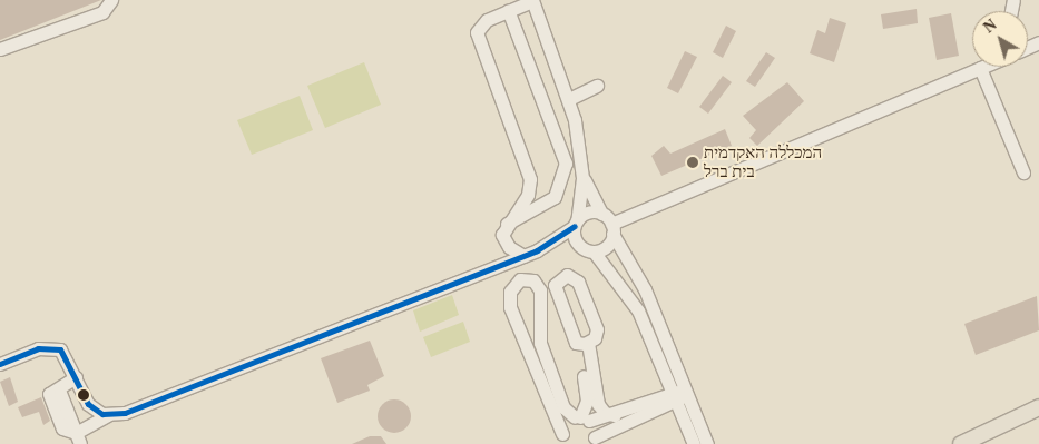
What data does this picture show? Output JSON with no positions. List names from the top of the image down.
{
  "places": ["המכללה האקדמית בית ברל"],
  "north": "top left"
}
